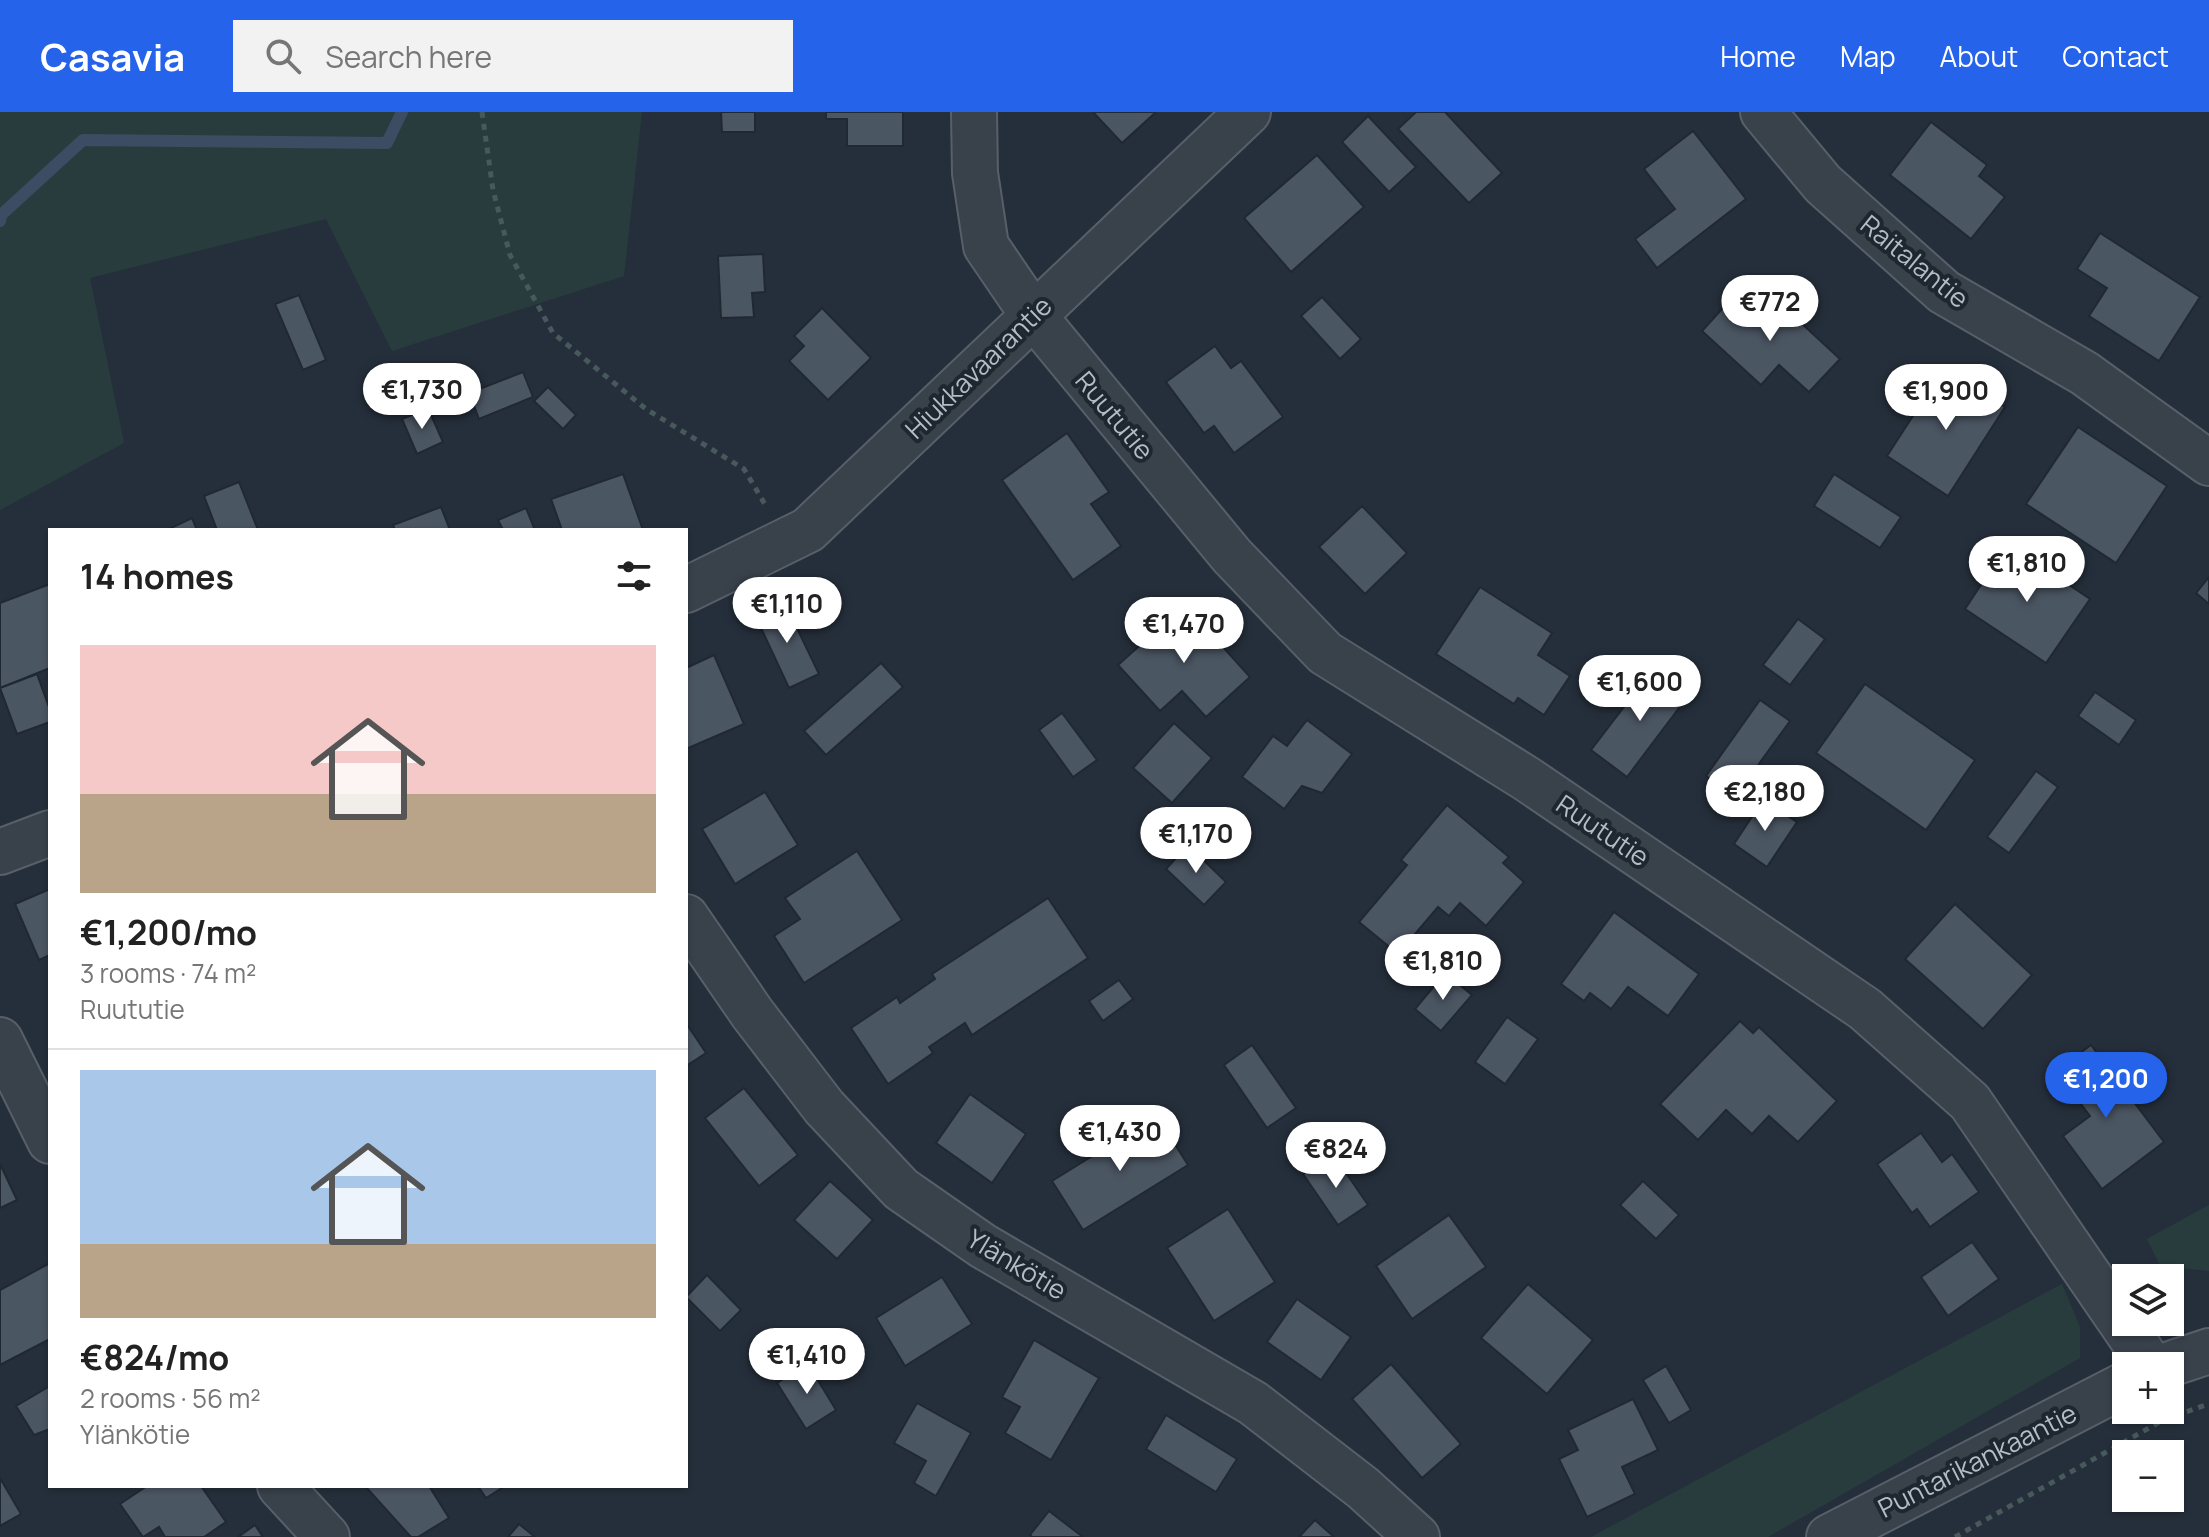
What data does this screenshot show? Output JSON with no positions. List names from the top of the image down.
{
  "streets": {
    "street": [
      "Raitalantie",
      "Hiukkavaarantie",
      "Ruututie",
      "Ylänkötie",
      "Puntarikankaantie"
    ]
  },
  "crossings": [
    ["Hiukkavaarantie", "Ruututie"]
  ],
  "page": {
    "header": "Casavia",
    "search": "Search here",
    "nav": [
      "Home",
      "Map",
      "About",
      "Contact"
    ],
    "price": [
      "€772",
      "€1,730",
      "€1,900",
      "€1,810",
      "€1,110",
      "€1,470",
      "€1,600",
      "€2,180",
      "€1,170",
      "€1,810",
      "€1,200",
      "€1,430",
      "€824",
      "€1,410"
    ],
    "heading": "14 homes",
    "list": [
      {
        "name": "€1,200/mo",
        "note": "3 rooms · 74 m² · Ruututie"
      },
      {
        "name": "€824/mo",
        "note": "2 rooms · 56 m² · Ylänkötie"
      }
    ],
    "map_buttons": ["+", "−"]
  }
}
